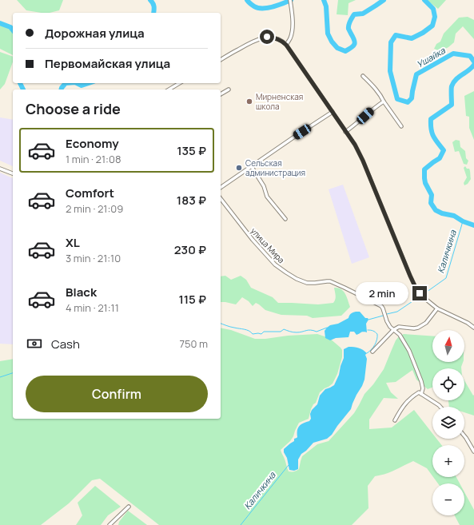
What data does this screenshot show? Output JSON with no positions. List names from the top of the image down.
{
  "streets": {
    "street": ["улица Мира"]
  },
  "water": ["Ушайка", "Каличкина"],
  "places": ["Мирненская школа", "Сельская администрация"],
  "north": "top",
  "page": {
    "banner": ["Дорожная улица", "Первомайская улица"],
    "heading": "Choose a ride",
    "list": [
      {
        "name": "Economy",
        "note": "1 min · 21:08",
        "value": "135 ₽"
      },
      {
        "name": "Comfort",
        "note": "2 min · 21:09",
        "value": "183 ₽"
      },
      {
        "name": "XL",
        "note": "3 min · 21:10",
        "value": "230 ₽"
      },
      {
        "name": "Black",
        "note": "4 min · 21:11",
        "value": "115 ₽"
      }
    ],
    "bubble": "2 min",
    "pay": ["Cash", "750 m"],
    "map_buttons": ["+", "−"],
    "buttons": "Confirm"
  }
}
